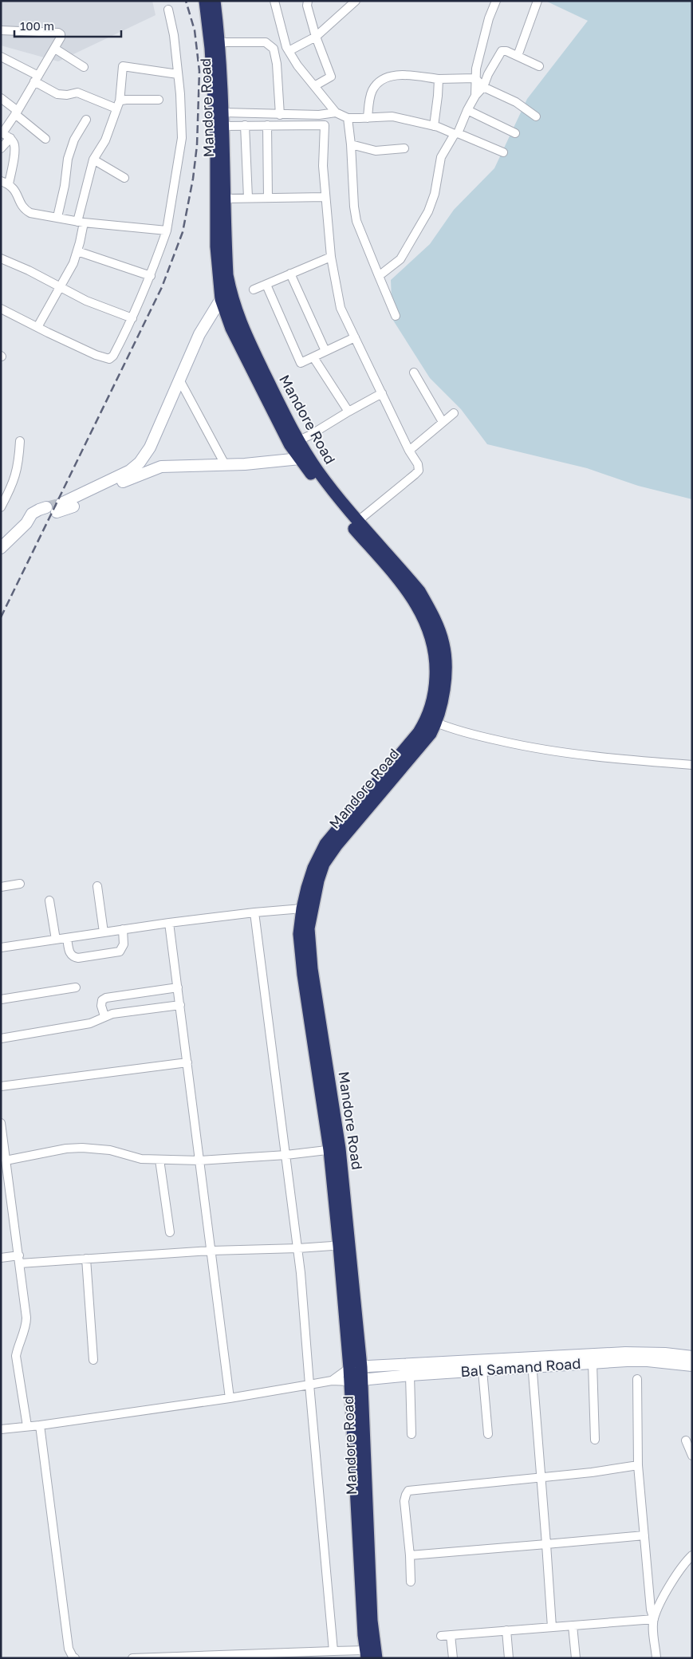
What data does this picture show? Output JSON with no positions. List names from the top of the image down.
{
  "streets": {
    "highway": ["Mandore Road"],
    "main road": ["Bal Samand Road"]
  },
  "crossings": [
    ["Mandore Road", "Bal Samand Road"]
  ],
  "scale_bar": "100 m"
}
